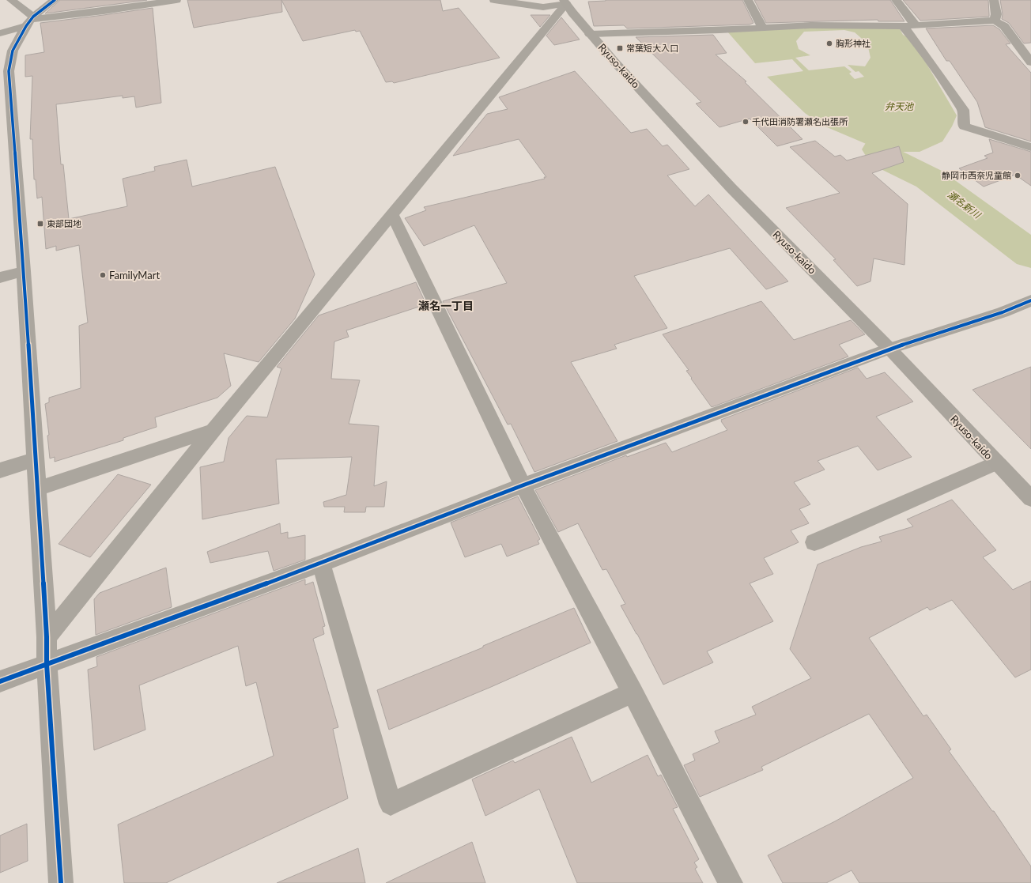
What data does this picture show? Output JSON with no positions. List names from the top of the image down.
{
  "streets": {
    "main road": ["Ryuso-kaido"]
  },
  "districts": ["瀬名一丁目"],
  "water": ["弁天池", "瀬名新川"],
  "places": {
    "other": [
      "胸形神社",
      "千代田消防署瀬名出張所",
      "静岡市西奈児童館",
      "FamilyMart"
    ],
    "transit": ["常葉短大入口", "東部団地"]
  }
}
